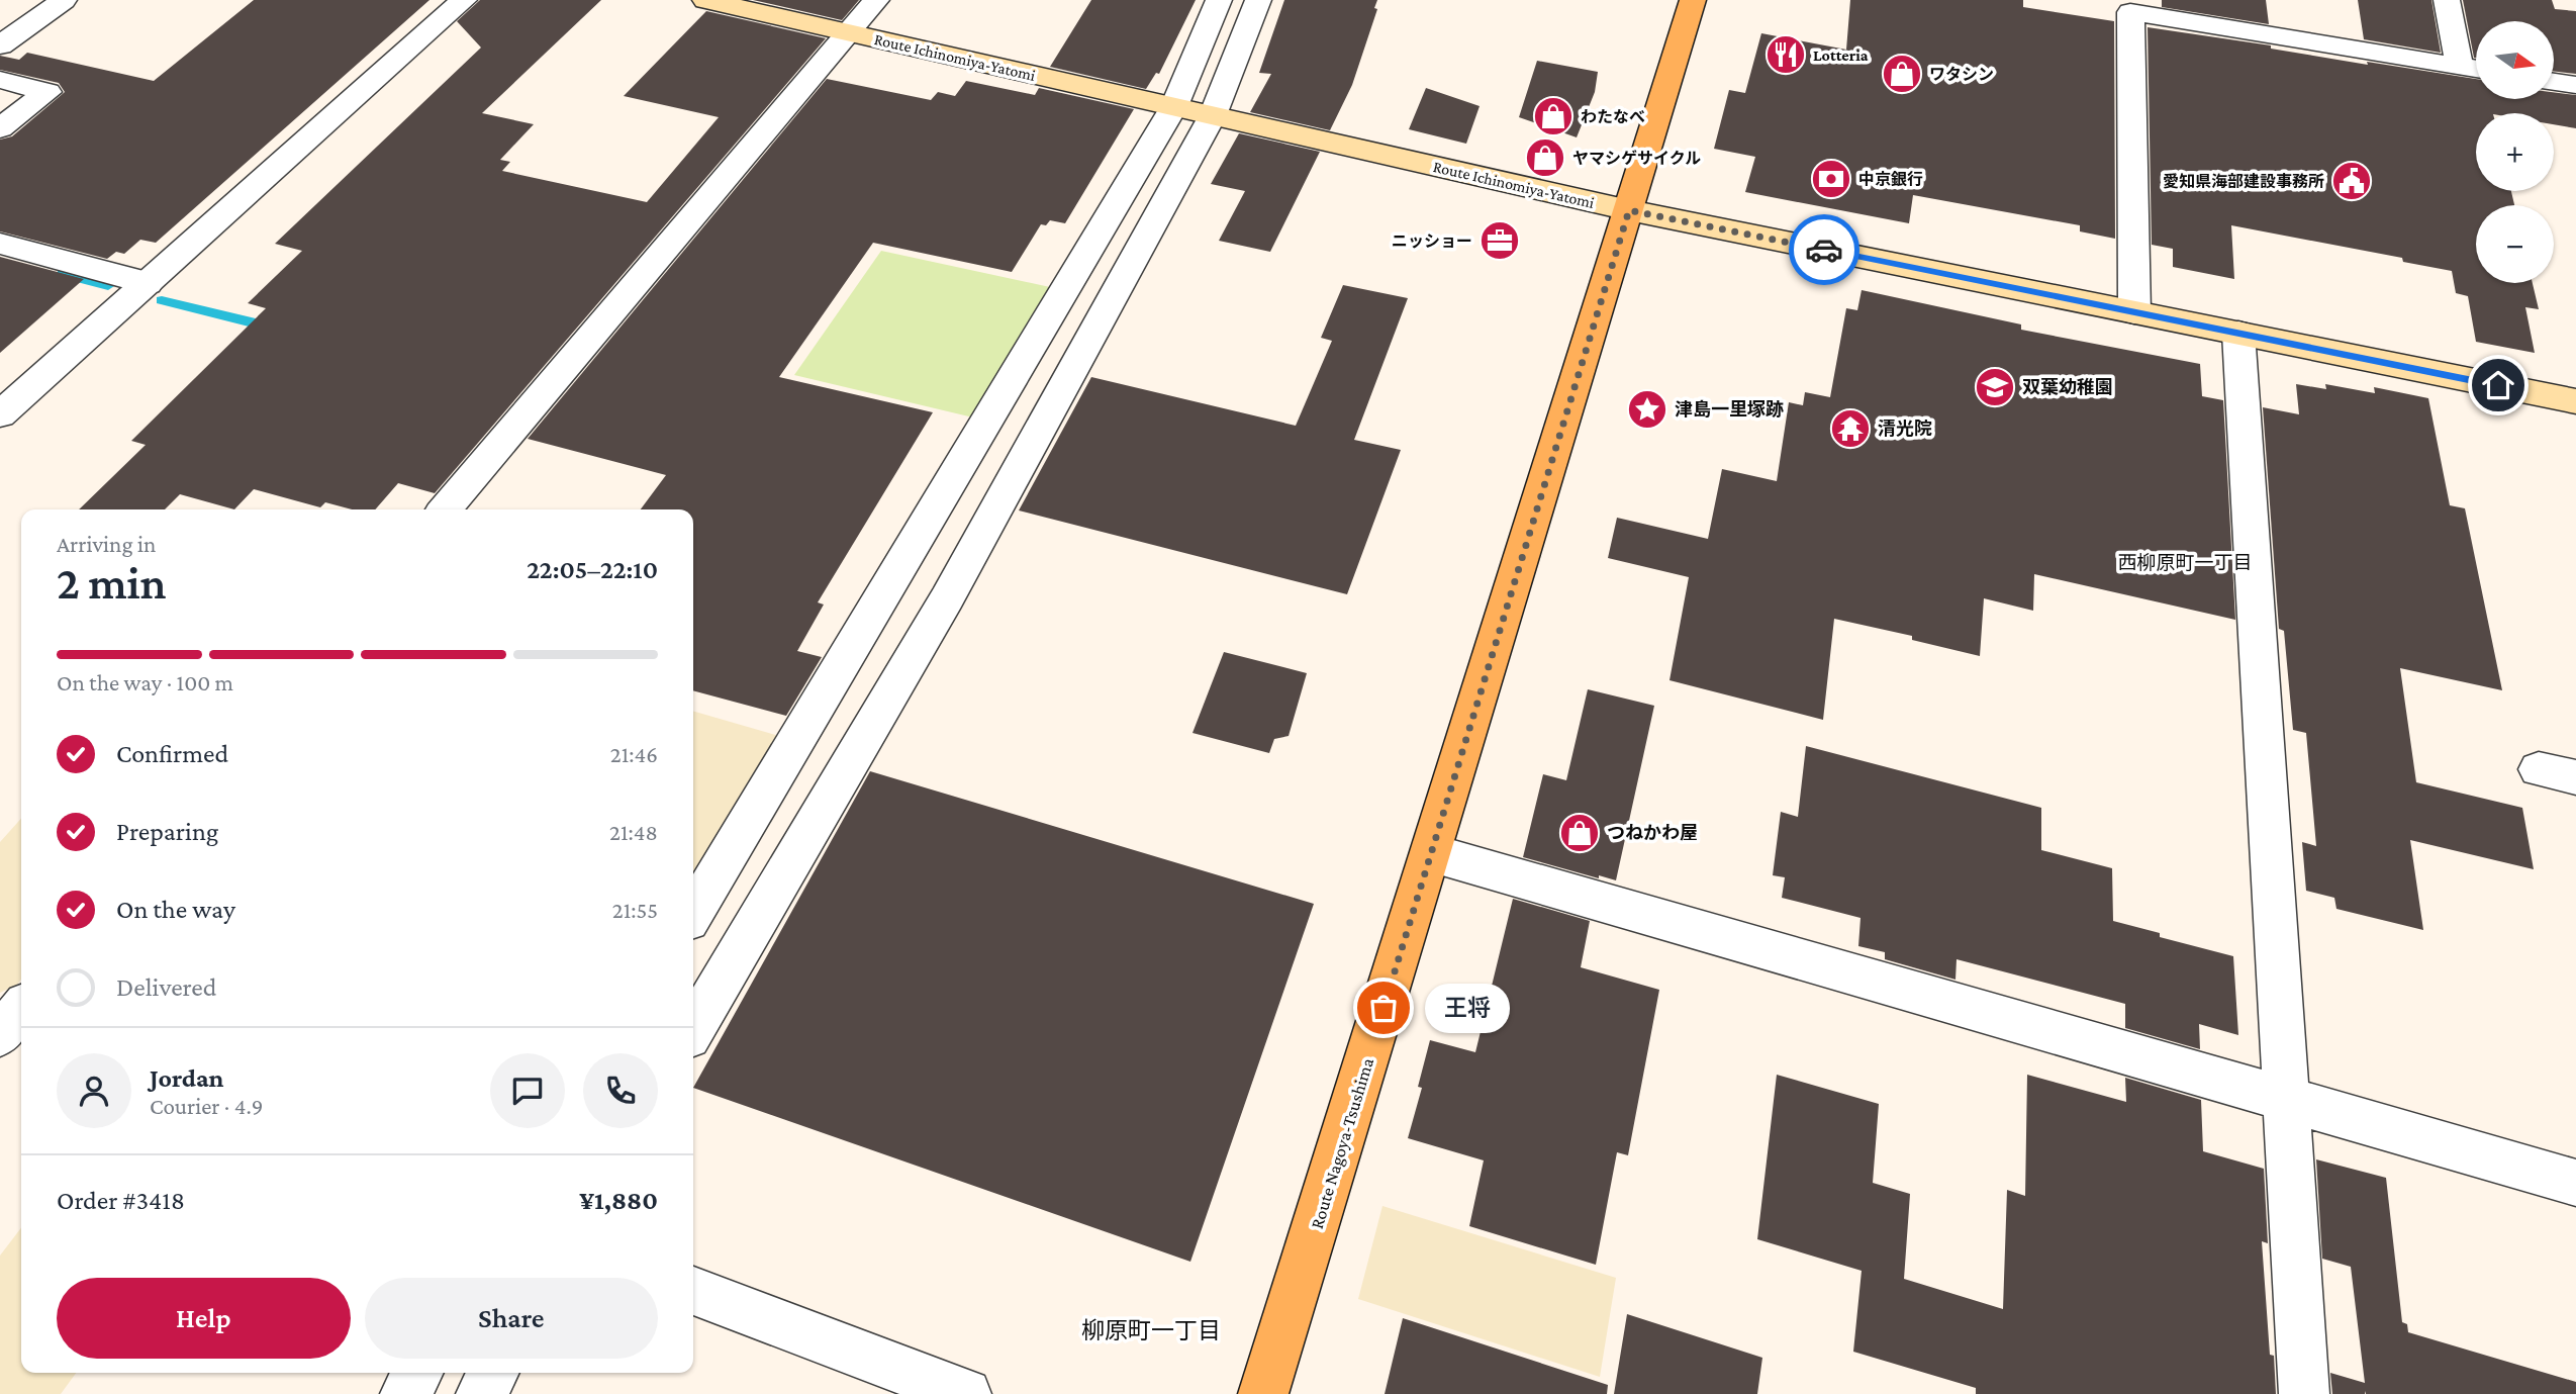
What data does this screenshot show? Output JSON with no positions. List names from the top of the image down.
{
  "streets": {
    "main road": ["Route Ichinomiya-Yatomi", "Route Nagoya-Tsushima"]
  },
  "crossings": [
    ["Route Ichinomiya-Yatomi", "Route Nagoya-Tsushima"]
  ],
  "districts": ["西柳原町一丁目", "柳原町一丁目"],
  "places": {
    "restaurant": ["Lotteria"],
    "shop": [
      "ワタシン",
      "わたなべ",
      "ヤマシゲサイクル",
      "つねかわ屋"
    ],
    "bank": ["中京銀行"],
    "public building": ["愛知県海部建設事務所"],
    "office": ["ニッショー"],
    "school or university": ["双葉幼稚園"],
    "place": ["津島一里塚跡"],
    "temple": ["清光院"],
    "other": ["王将"]
  },
  "north": "right",
  "page": {
    "map_buttons": ["+", "−"],
    "heading": ["2 min", "Arriving in", "22:05–22:10"],
    "panel": [
      "Jordan",
      "Courier · 4.9",
      "Order #3418",
      "¥1,880"
    ],
    "bar": "On the way · 100 m",
    "list": [
      ["Confirmed", "21:46"],
      ["Preparing", "21:48"],
      ["On the way", "21:55"],
      "Delivered"
    ],
    "bubble": "王将",
    "buttons": ["Help", "Share"]
  }
}
